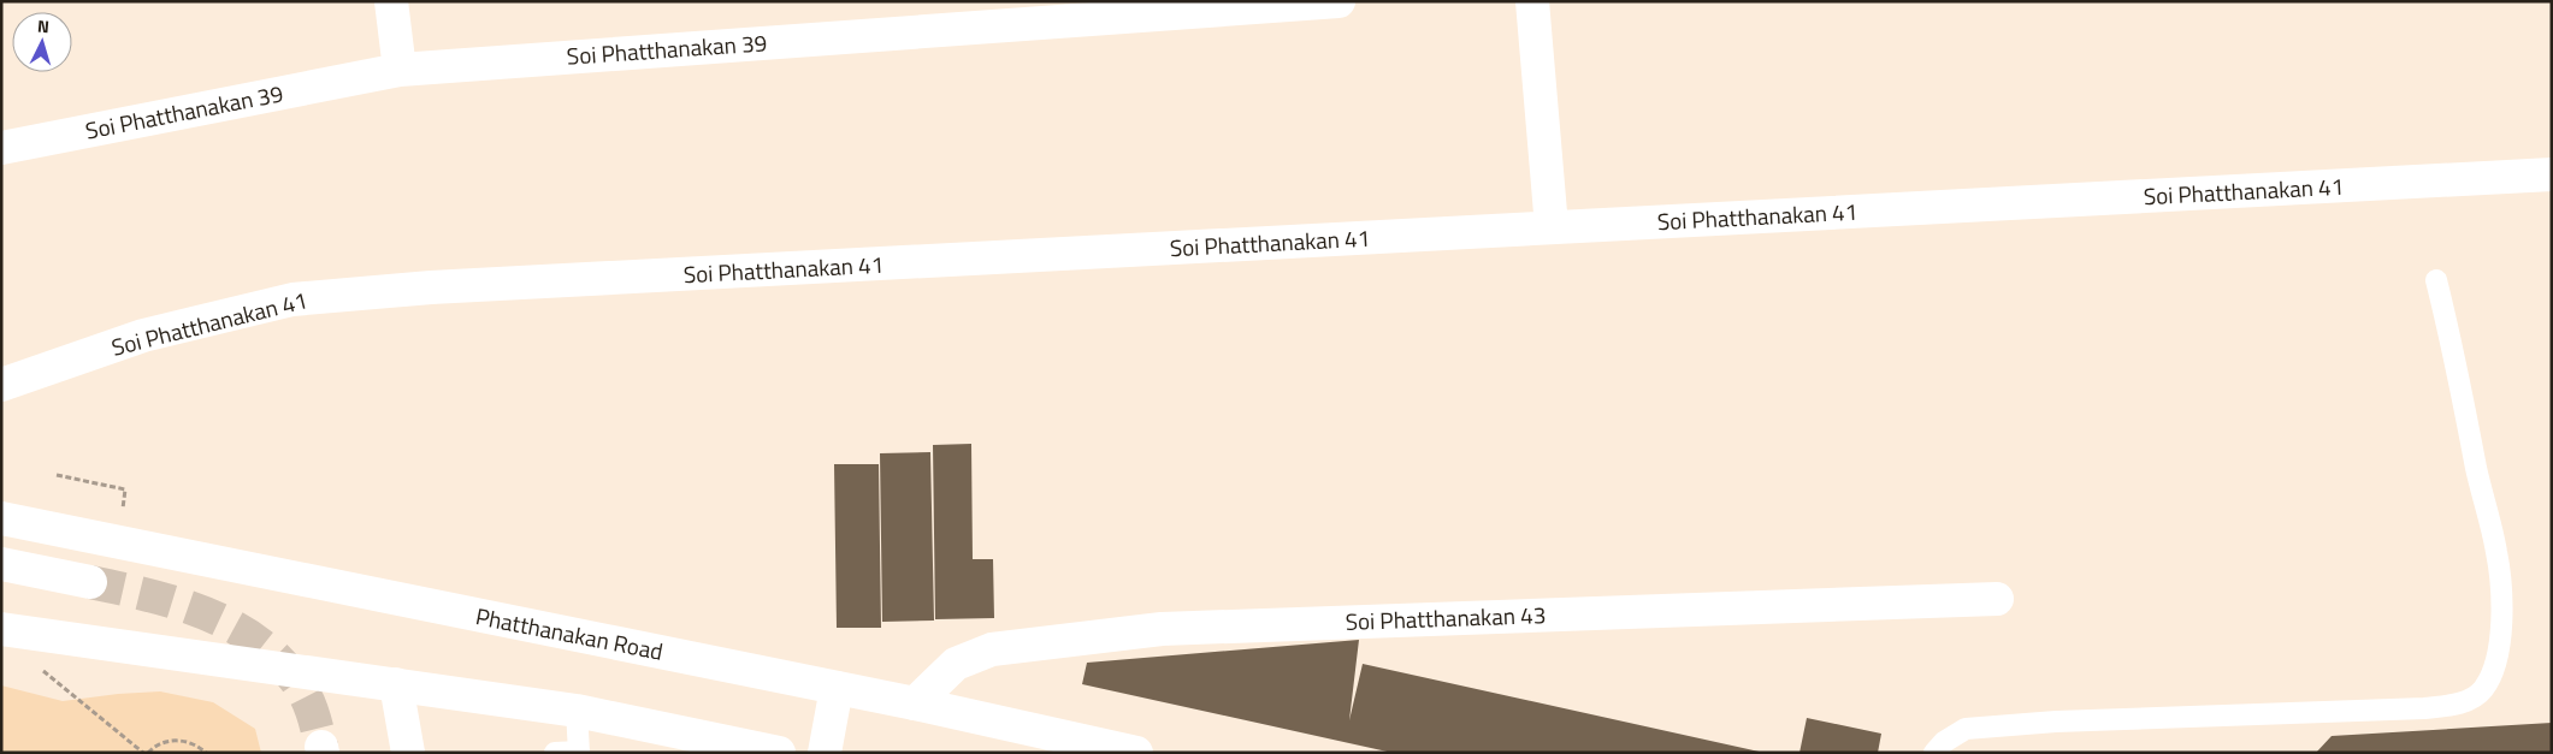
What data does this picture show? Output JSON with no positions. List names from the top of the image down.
{
  "streets": {
    "street": [
      "Soi Phatthanakan 39",
      "Soi Phatthanakan 41",
      "Soi Phatthanakan 43",
      "Phatthanakan Road"
    ]
  },
  "crossings": [
    ["Soi Phatthanakan 43", "Phatthanakan Road"]
  ],
  "north": "top"
}
